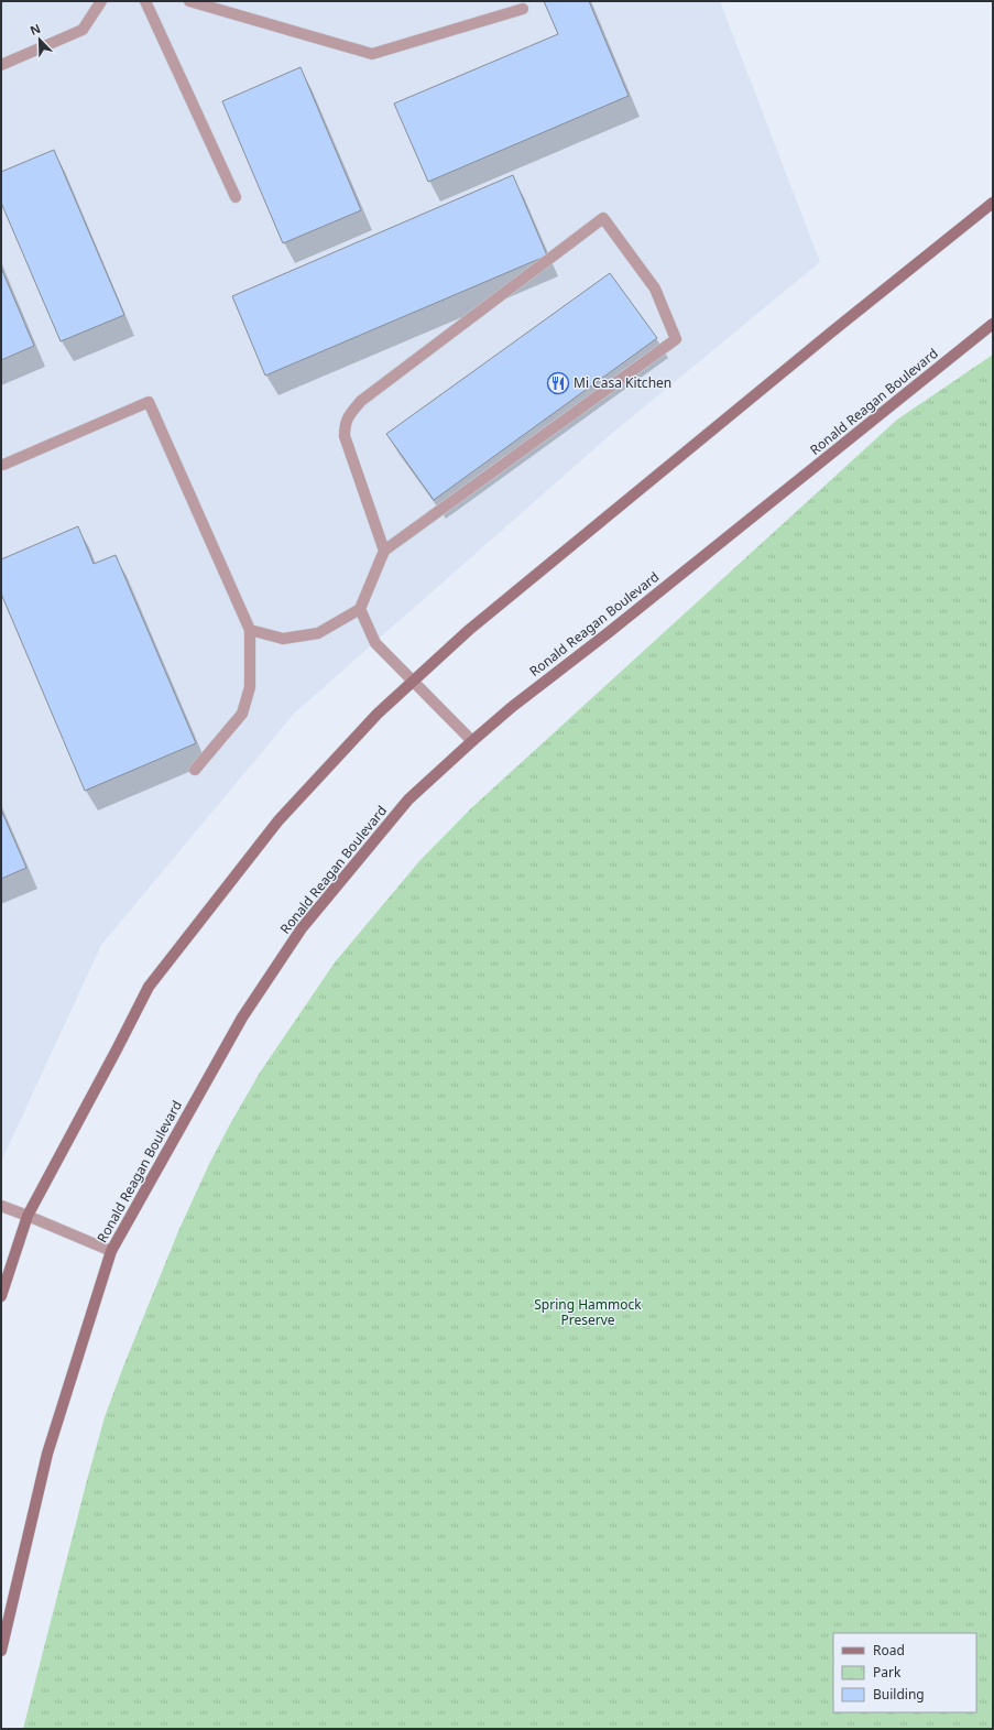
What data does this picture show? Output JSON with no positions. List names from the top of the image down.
{
  "streets": {
    "main road": ["Ronald Reagan Boulevard"]
  },
  "parks": ["Spring Hammock Preserve"],
  "places": {
    "restaurant": ["Mi Casa Kitchen"]
  },
  "legend": ["Road", "Park", "Building"],
  "north": "top left"
}
